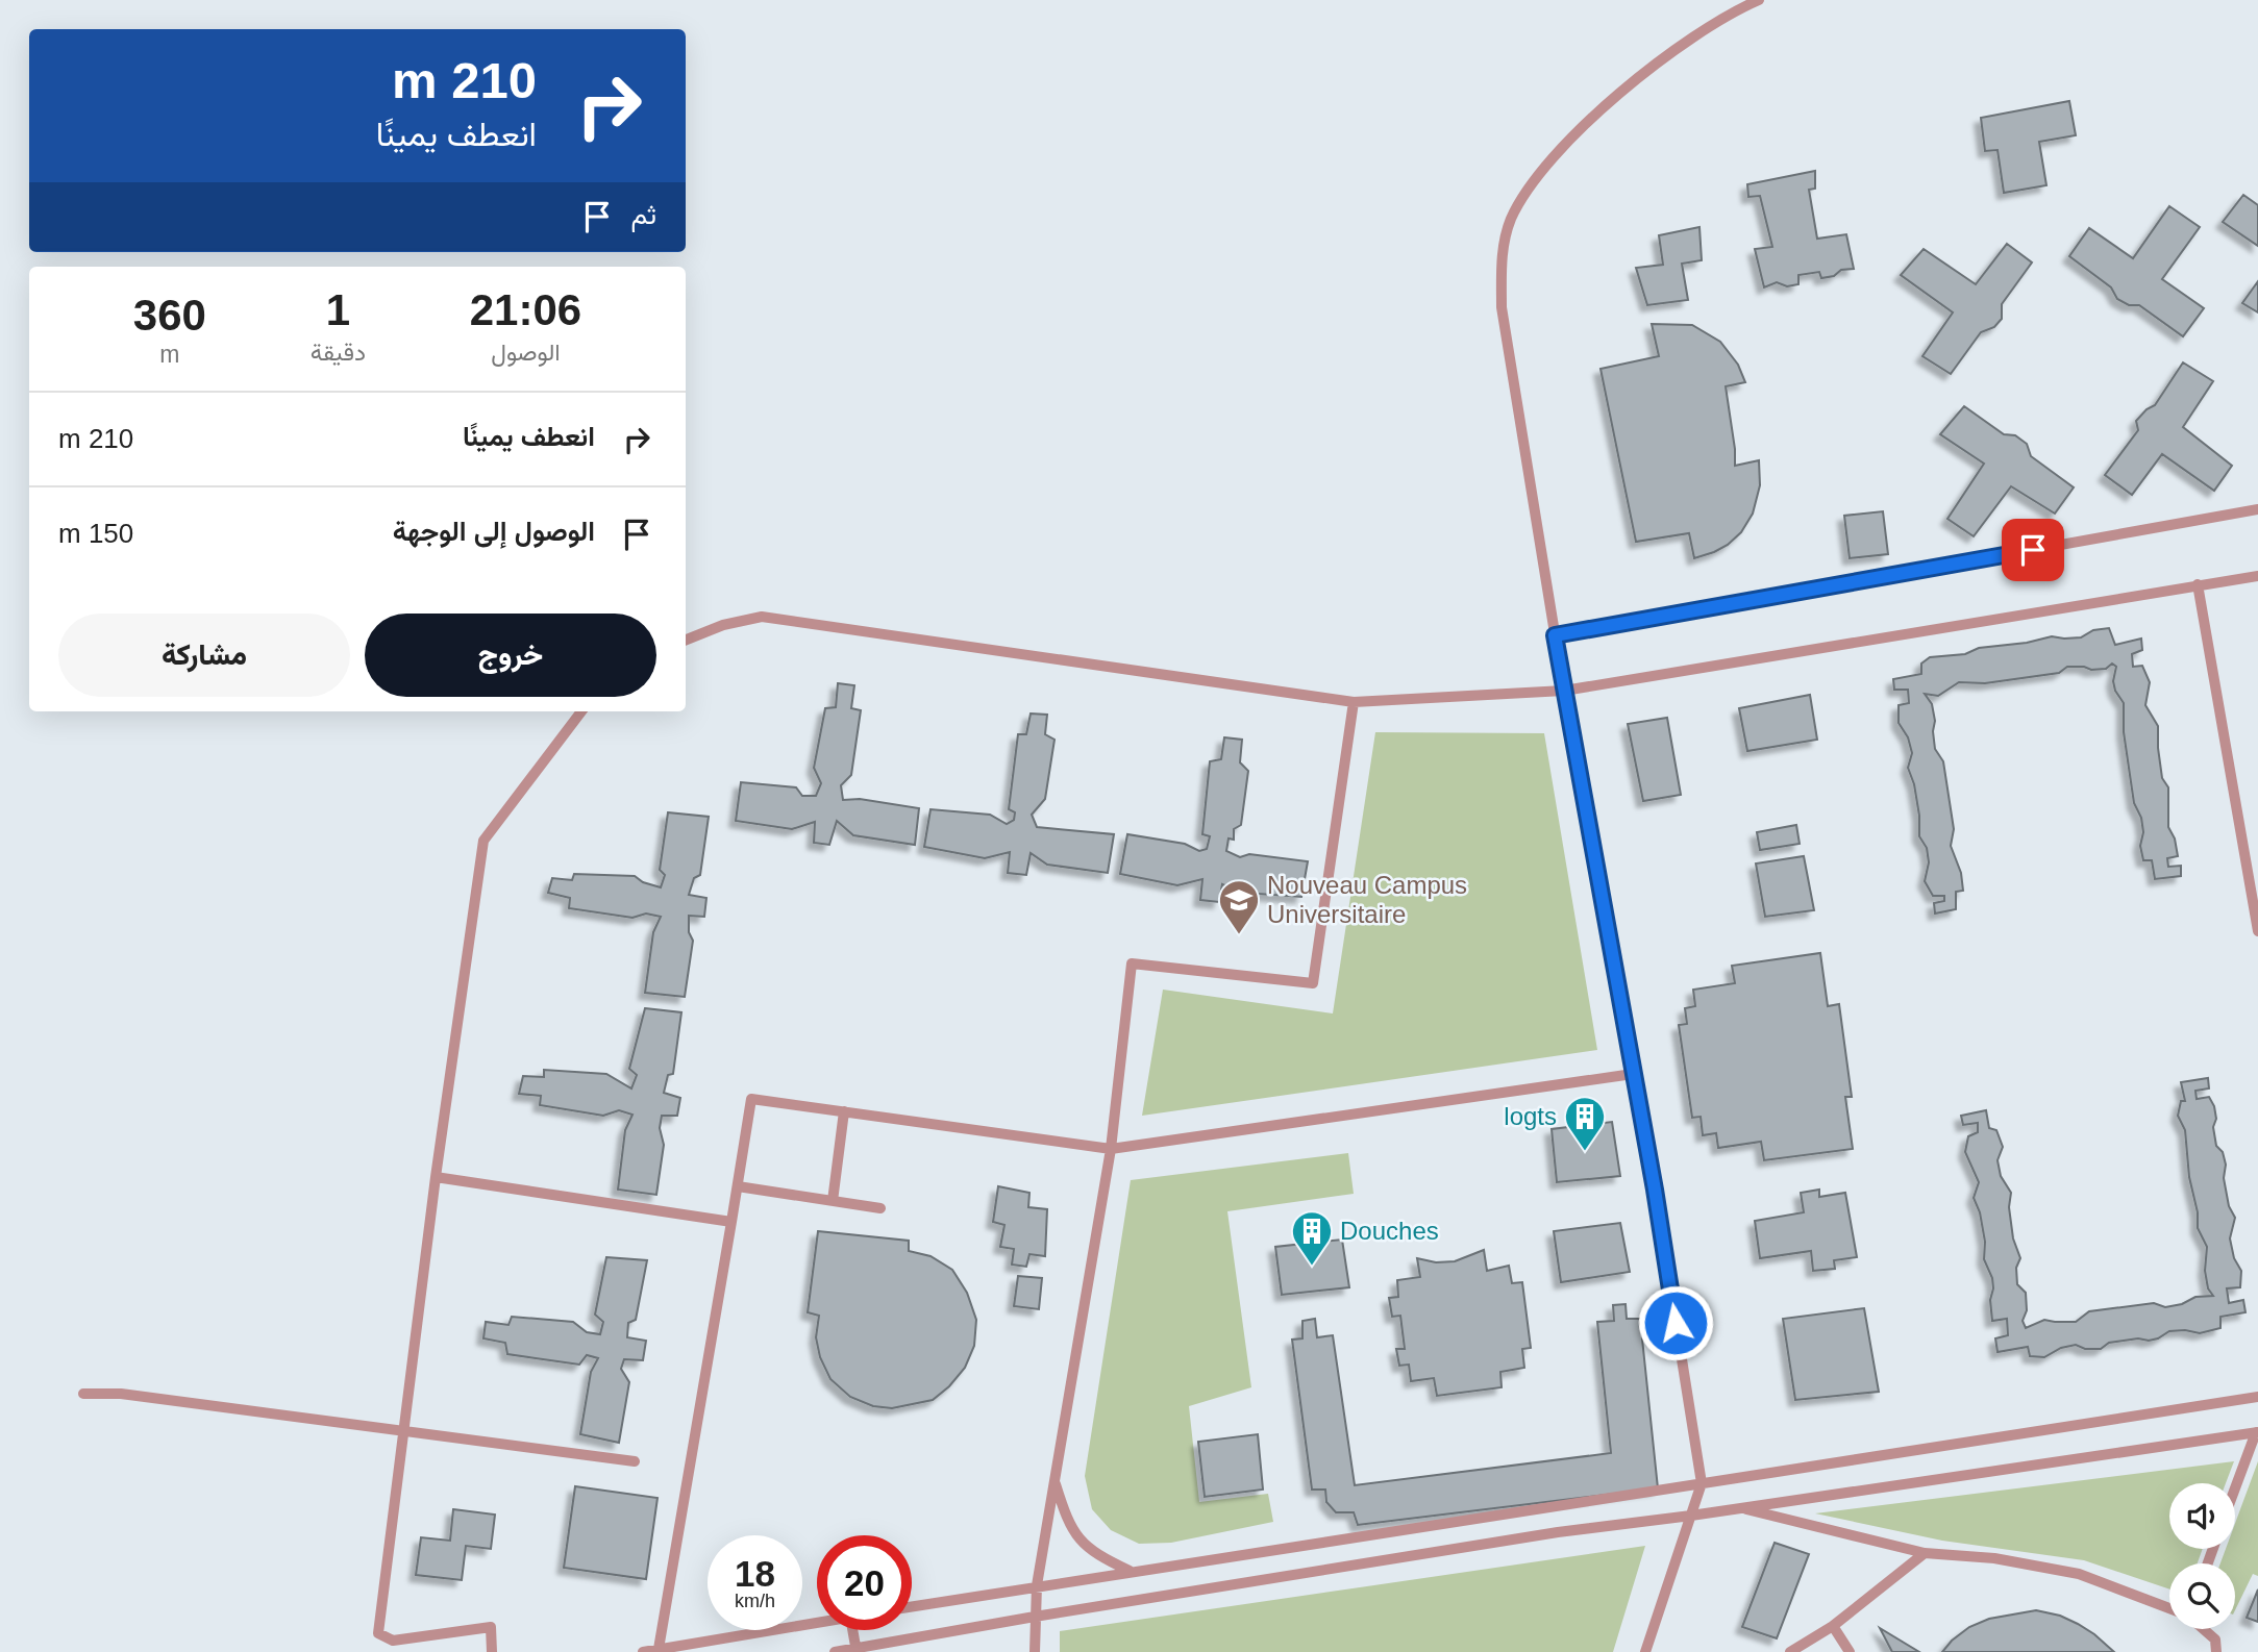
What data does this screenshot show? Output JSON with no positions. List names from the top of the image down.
{
  "places": {
    "school or university": ["Nouveau Campus Universitaire"],
    "building": ["logts", "Douches"]
  },
  "page": {
    "turn": ["210 m", "انعطف يمينًا"],
    "then": "ثم",
    "eta": [
      "21:06",
      "الوصول",
      "1",
      "دقيقة",
      "360",
      "m"
    ],
    "list": [
      {
        "name": "انعطف يمينًا",
        "value": "210 m"
      },
      {
        "name": "الوصول إلى الوجهة",
        "value": "150 m"
      }
    ],
    "buttons": ["خروج", "مشاركة"],
    "speed": "18 km/h",
    "limit": "20"
  }
}
